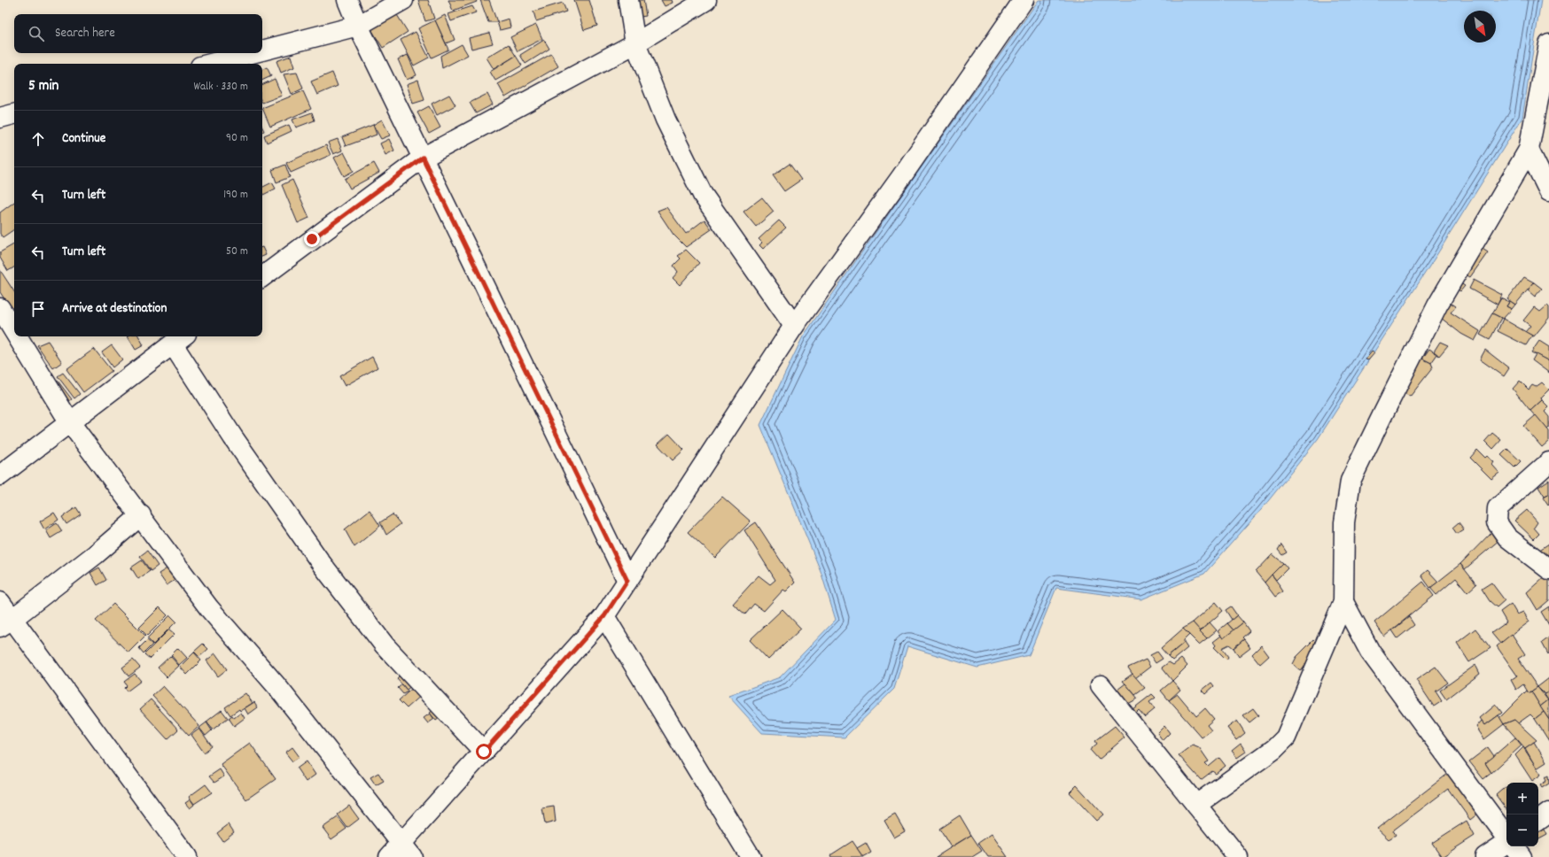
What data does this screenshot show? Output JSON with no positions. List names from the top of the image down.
{
  "north": "bottom right",
  "page": {
    "search": "Search here",
    "heading": ["5 min", "Walk · 330 m"],
    "list": [
      ["Continue", "90 m"],
      ["Turn left", "190 m"],
      ["Turn left", "50 m"],
      "Arrive at destination"
    ],
    "map_buttons": ["+", "−"]
  }
}
